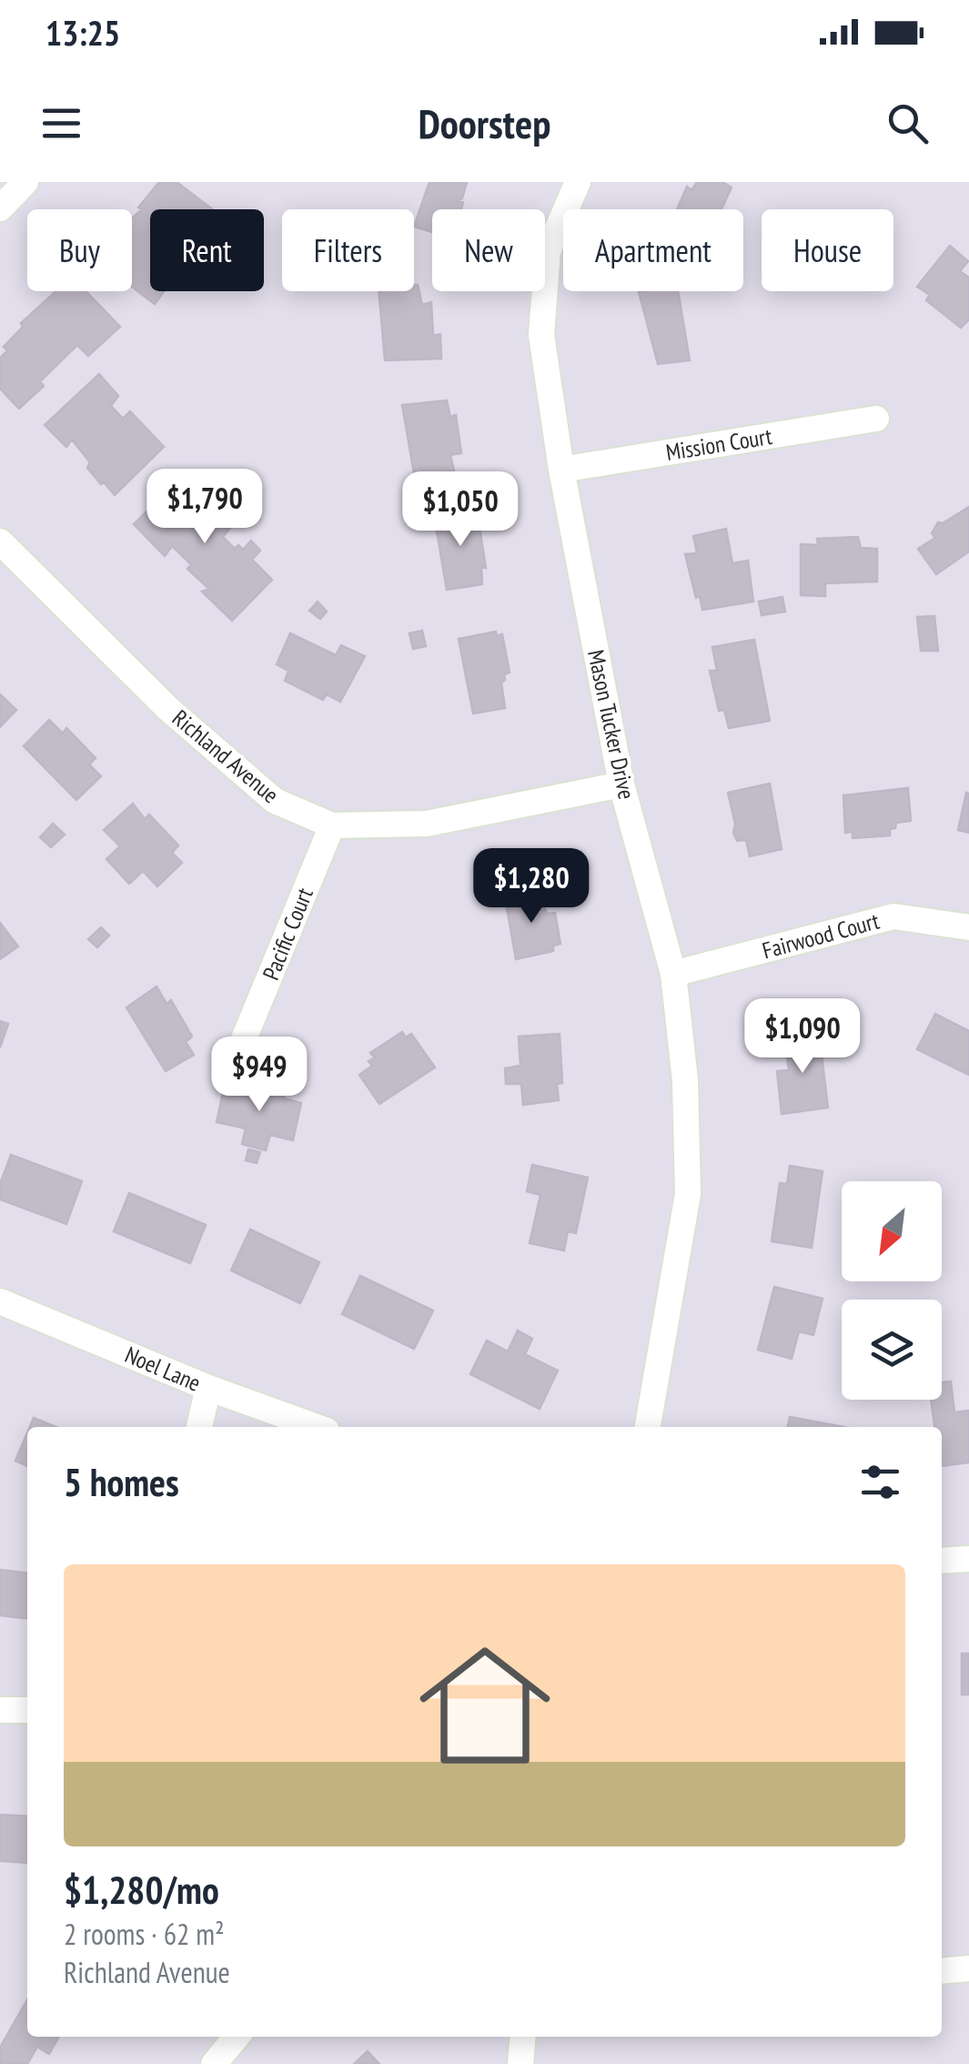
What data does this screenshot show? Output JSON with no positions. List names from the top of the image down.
{
  "streets": {
    "street": [
      "Mission Court",
      "Mason Tucker Drive",
      "Richland Avenue",
      "Pacific Court",
      "Fairwood Court",
      "Noel Lane"
    ]
  },
  "crossings": [
    ["Mission Court", "Mason Tucker Drive"],
    ["Mason Tucker Drive", "Richland Avenue"],
    ["Mason Tucker Drive", "Fairwood Court"],
    ["Richland Avenue", "Pacific Court"]
  ],
  "north": "bottom left",
  "page": {
    "status": "13:25",
    "header": "Doorstep",
    "chip": [
      "Buy",
      "Rent",
      "Filters",
      "New",
      "Apartment",
      "House"
    ],
    "price": [
      "$1,790",
      "$1,050",
      "$1,280",
      "$1,090",
      "$949"
    ],
    "heading": "5 homes",
    "list": [
      {
        "name": "$1,280/mo",
        "note": "2 rooms · 62 m² · Richland Avenue"
      }
    ]
  }
}
